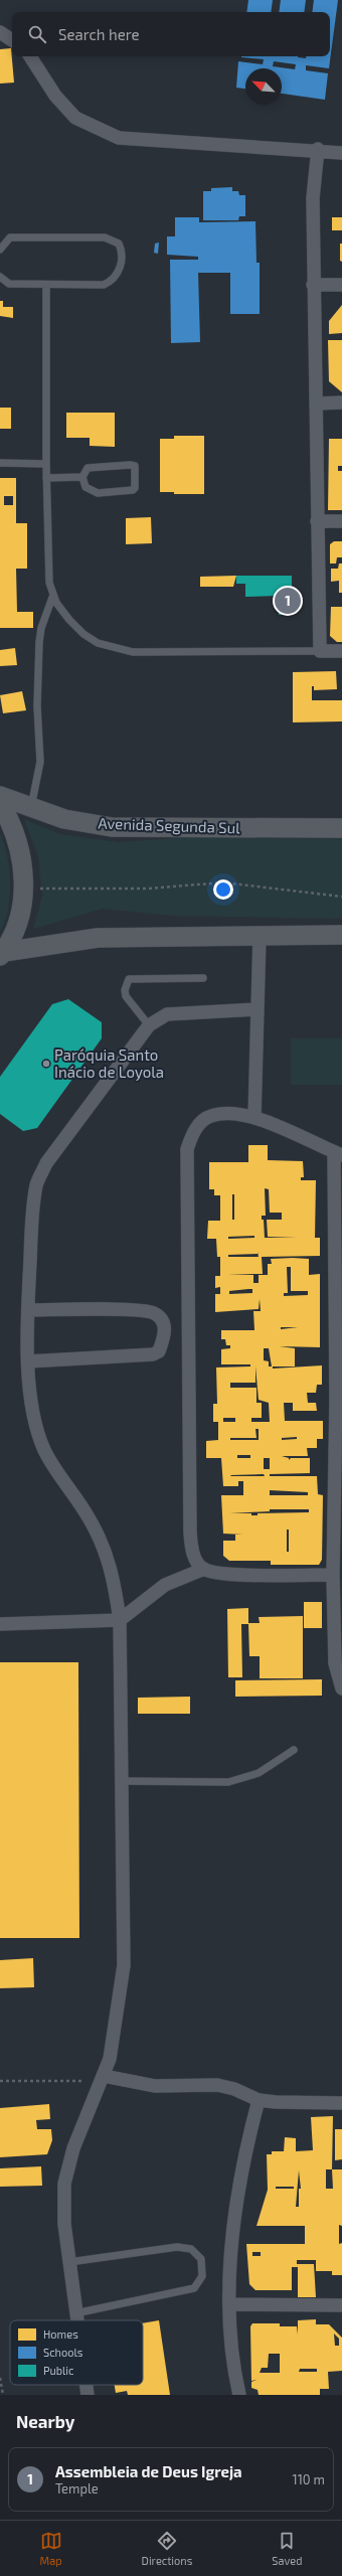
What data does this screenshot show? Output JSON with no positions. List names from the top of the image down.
{
  "streets": {
    "main road": ["Avenida Segunda Sul"]
  },
  "places": ["Paróquia Santo Inácio de Loyola"],
  "legend": ["Homes", "Schools", "Public"],
  "north": "top left",
  "page": {
    "search": "Search here",
    "pins": "1",
    "heading": "Nearby",
    "list": [
      {
        "mark": "1",
        "name": "Assembleia de Deus Igreja",
        "note": "Temple",
        "value": "110 m"
      }
    ],
    "nav": ["Map", "Directions", "Saved"]
  }
}
